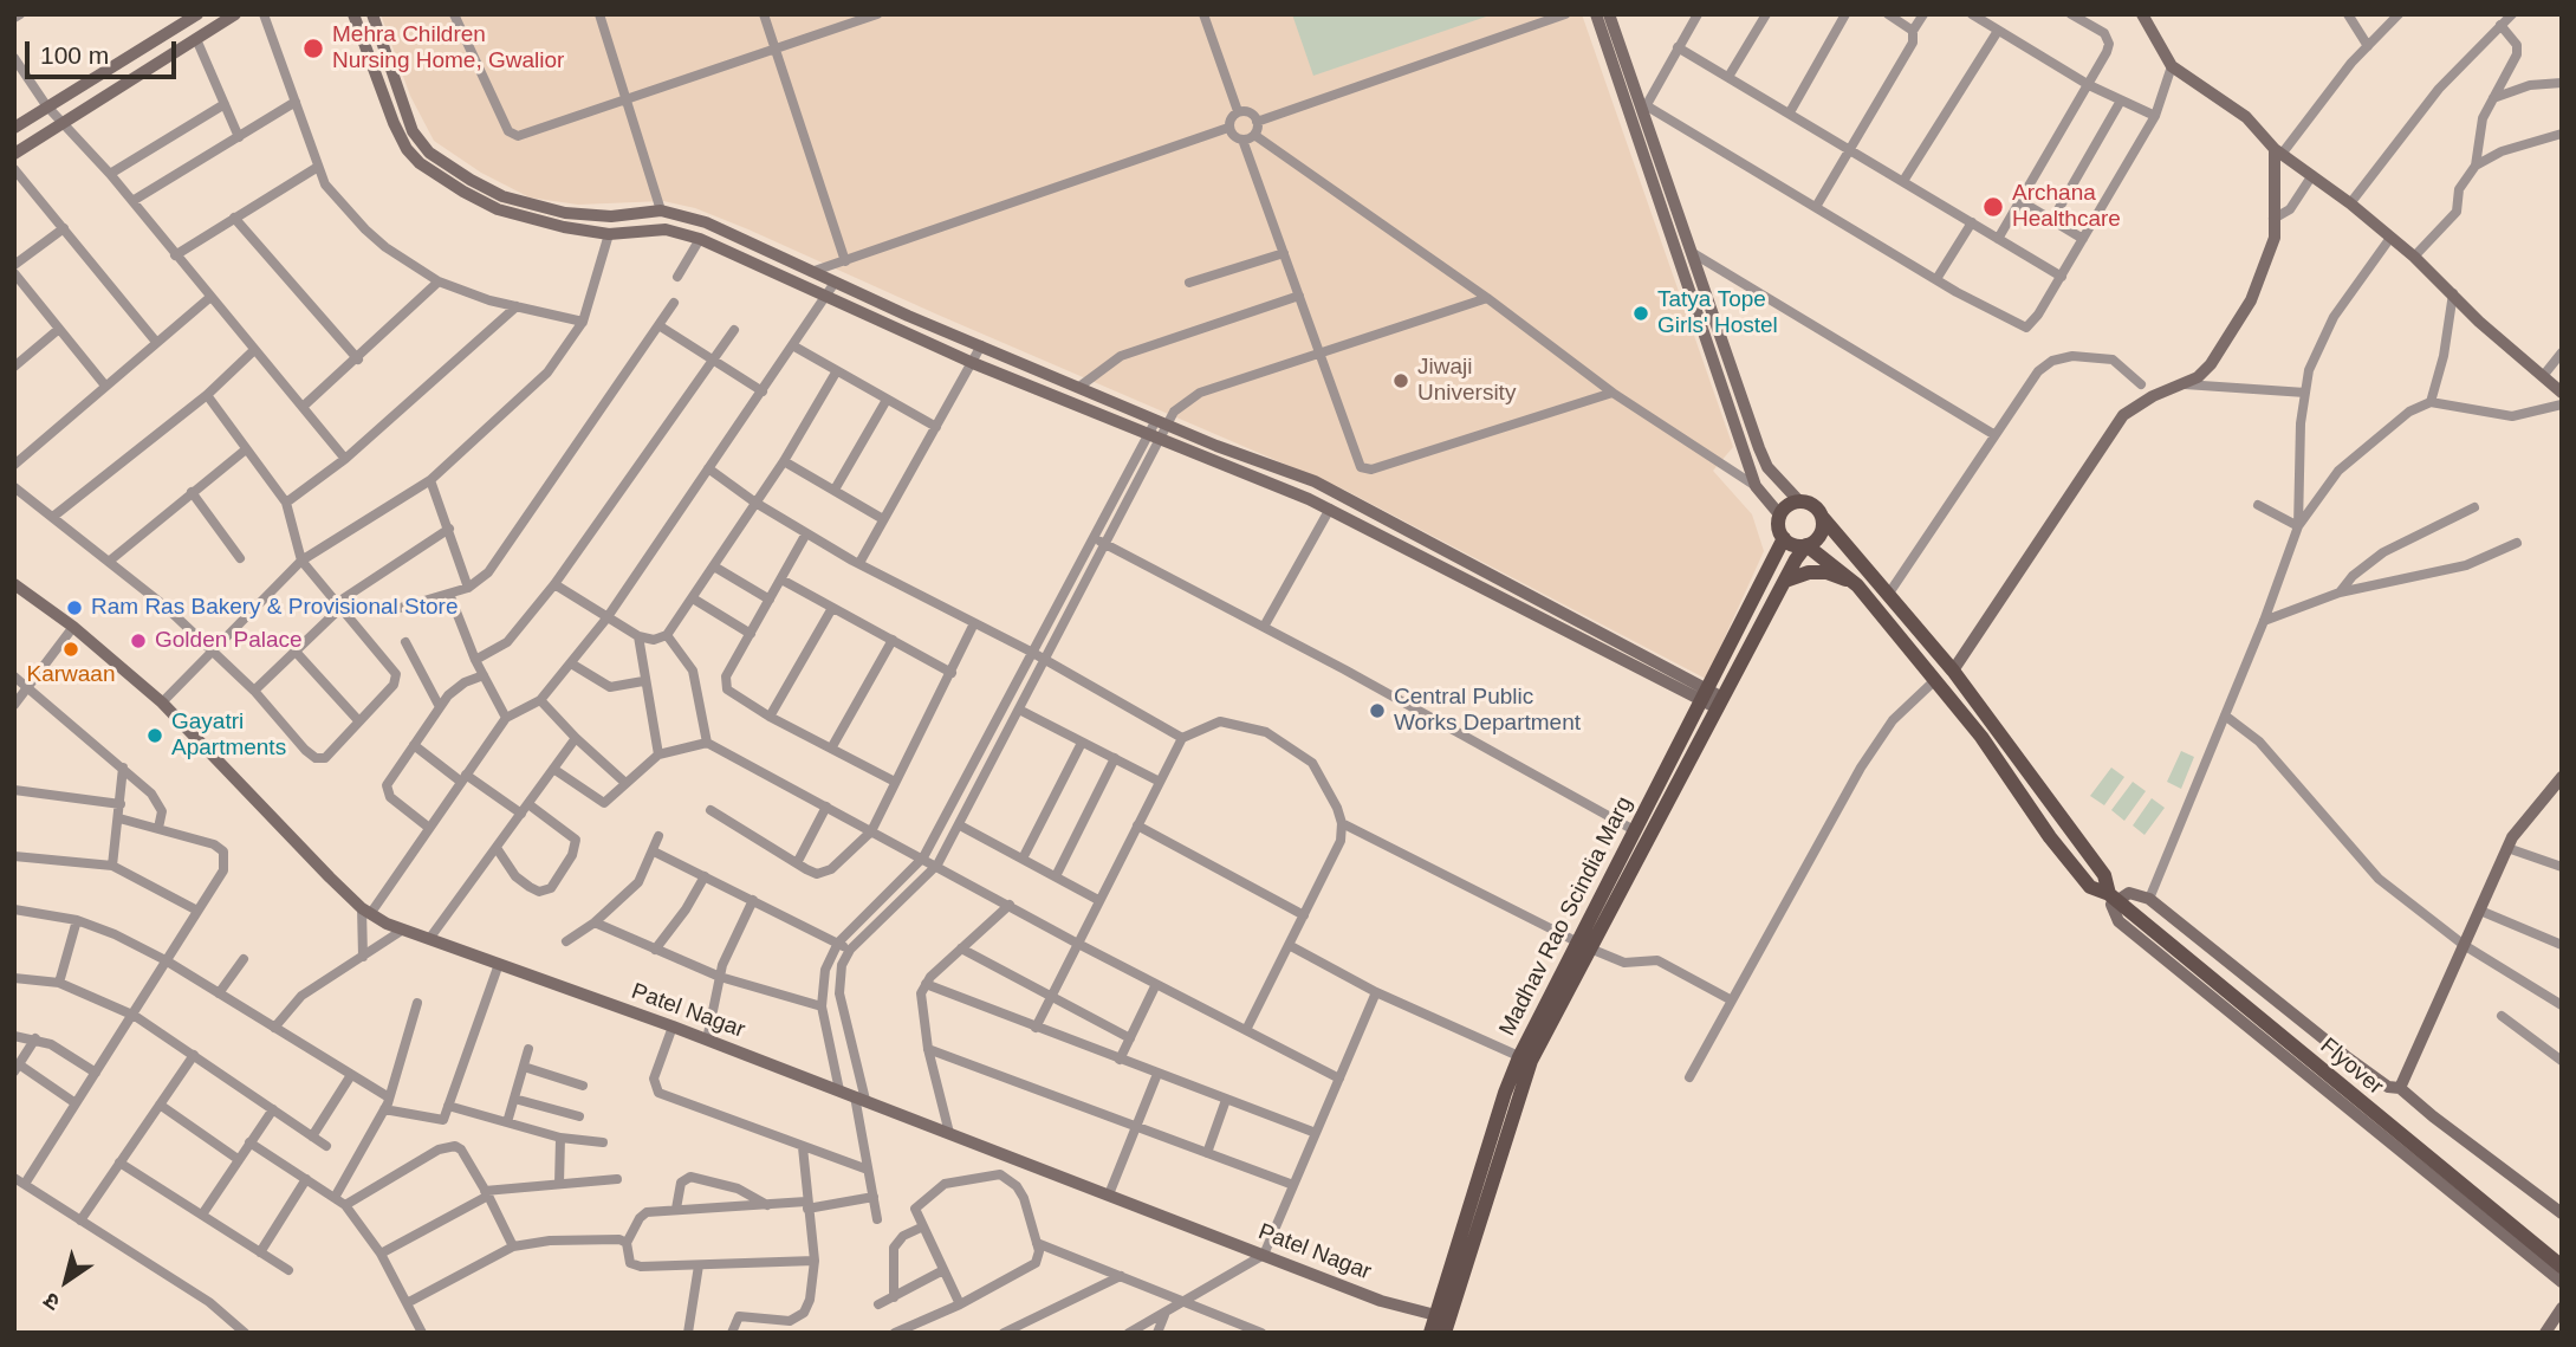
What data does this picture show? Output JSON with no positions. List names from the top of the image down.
{
  "streets": {
    "main road": ["Madhav Rao Scindia Marg", "Patel Nagar", "Flyover"]
  },
  "crossings": [
    ["Madhav Rao Scindia Marg", "Patel Nagar"],
    ["Madhav Rao Scindia Marg", "Flyover"]
  ],
  "places": [
    "Mehra Children Nursing Home, Gwalior",
    "Archana Healthcare",
    "Tatya Tope Girls' Hostel",
    "Jiwaji University",
    "Ram Ras Bakery & Provisional Store",
    "Golden Palace",
    "Karwaan",
    "Central Public Works Department",
    "Gayatri Apartments"
  ],
  "scale_bar": "100 m",
  "north": "bottom left"
}
